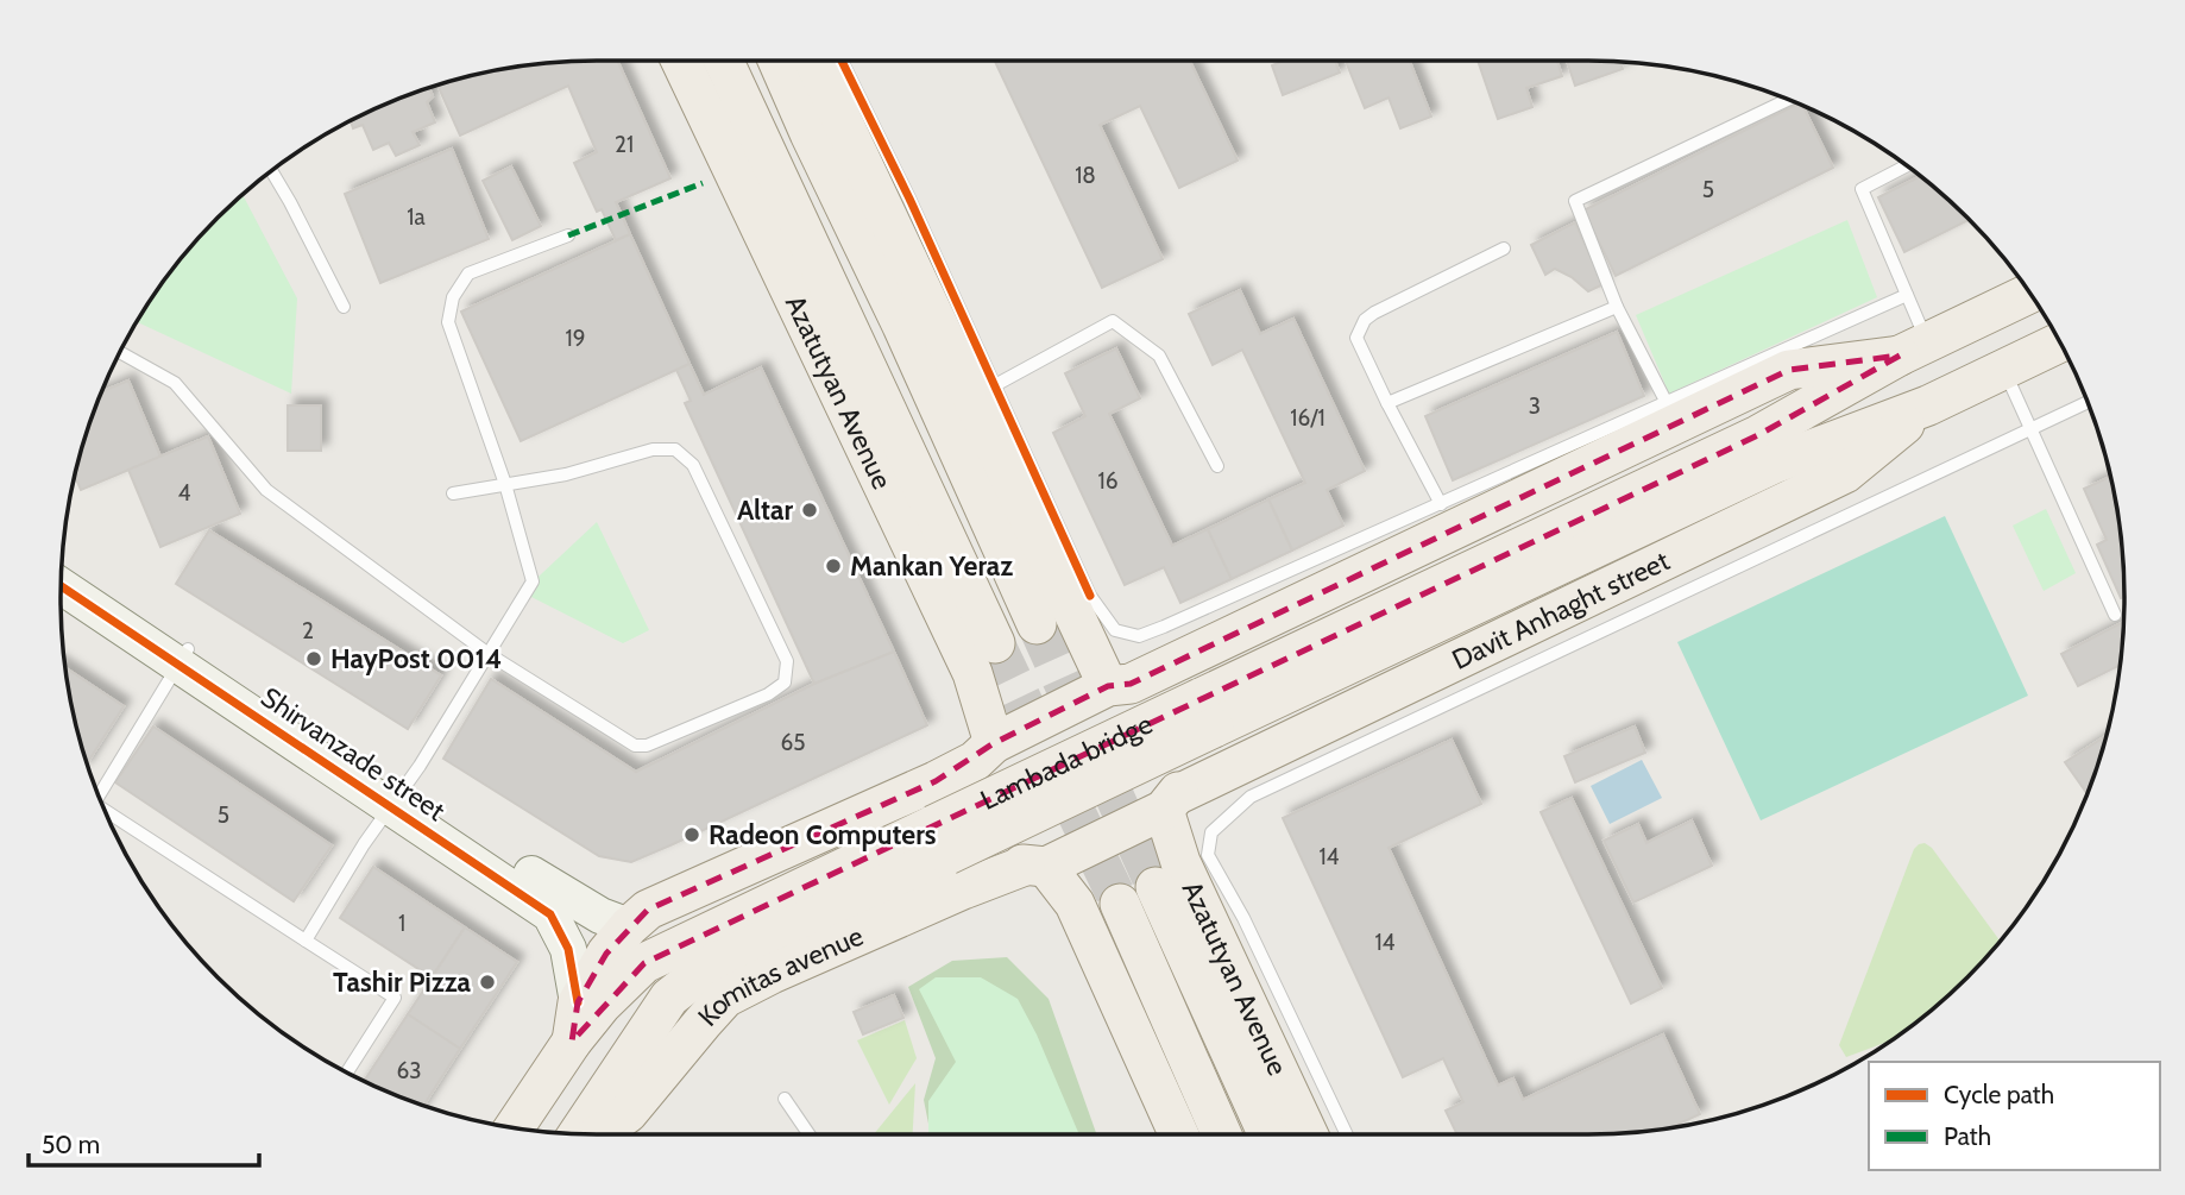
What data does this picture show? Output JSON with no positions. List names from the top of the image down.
{
  "streets": {
    "main road": [
      "Azatutyan Avenue",
      "Davit Anhaght street",
      "Lambada bridge",
      "Komitas avenue"
    ],
    "street": ["Shirvanzade street"]
  },
  "crossings": [
    ["Azatutyan Avenue", "Davit Anhaght street"],
    ["Azatutyan Avenue", "Lambada bridge"],
    ["Davit Anhaght street", "Lambada bridge"],
    ["Lambada bridge", "Komitas avenue"]
  ],
  "places": [
    "Altar",
    "Mankan Yeraz",
    "HayPost 0014",
    "Radeon Computers",
    "Tashir Pizza"
  ],
  "house_numbers": [
    "21",
    "18",
    "5",
    "1a",
    "19",
    "3",
    "16/1",
    "16",
    "4",
    "2",
    "65",
    "5",
    "14",
    "1",
    "14",
    "63"
  ],
  "legend": ["Cycle path", "Path"],
  "scale_bar": "50 m"
}
